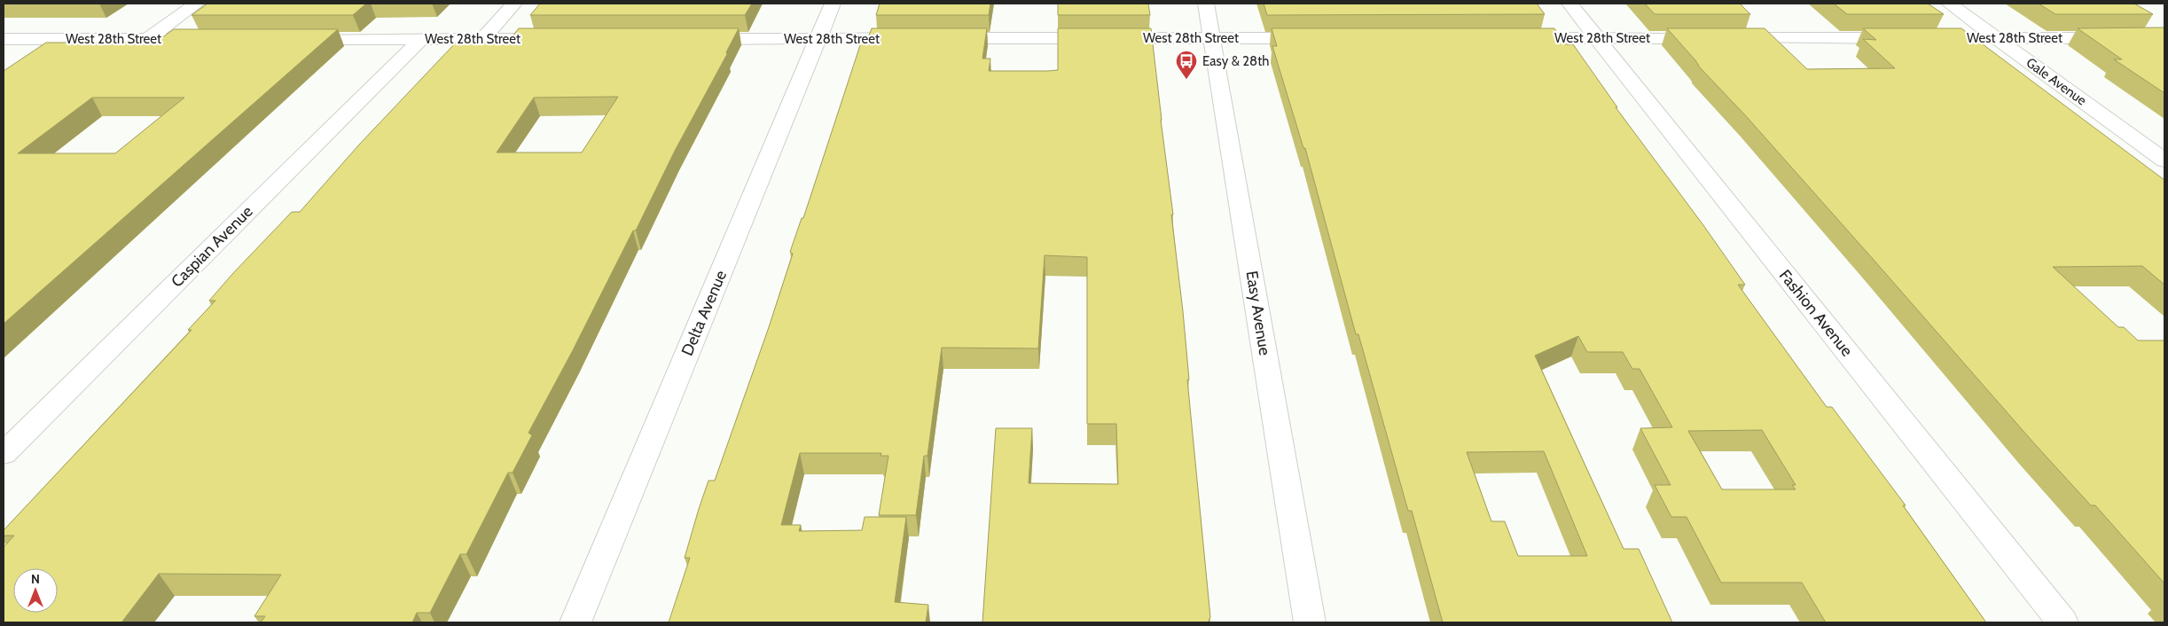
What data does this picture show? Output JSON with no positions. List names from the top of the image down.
{
  "streets": {
    "street": [
      "West 28th Street",
      "Gale Avenue",
      "Caspian Avenue",
      "Delta Avenue",
      "Easy Avenue",
      "Fashion Avenue"
    ]
  },
  "crossings": [
    ["West 28th Street", "Gale Avenue"],
    ["West 28th Street", "Caspian Avenue"],
    ["West 28th Street", "Delta Avenue"],
    ["West 28th Street", "Easy Avenue"],
    ["West 28th Street", "Fashion Avenue"]
  ],
  "places": {
    "bus stop": ["Easy & 28th"]
  },
  "north": "top"
}
